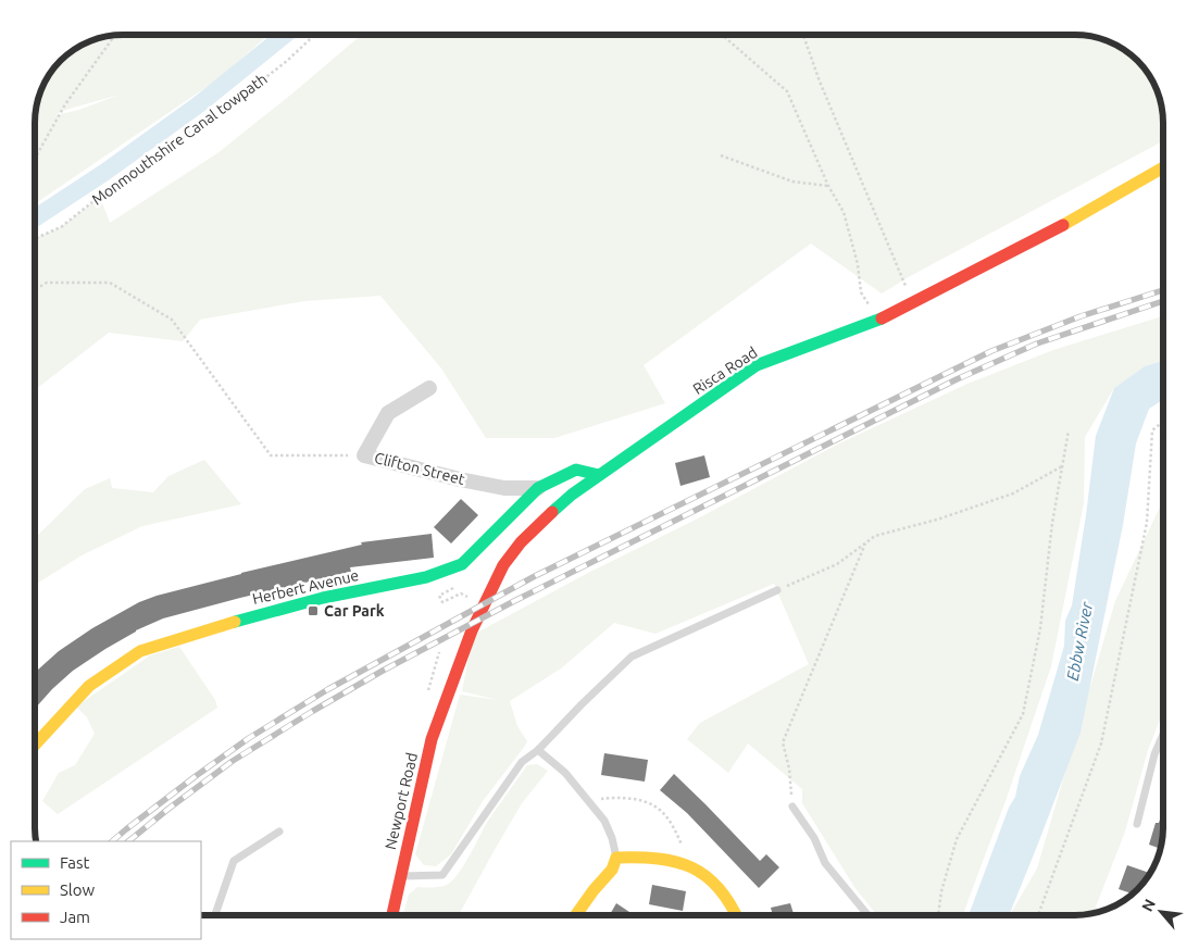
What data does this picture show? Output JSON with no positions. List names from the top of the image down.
{
  "streets": {
    "main road": ["Risca Road", "Herbert Avenue", "Newport Road"],
    "street": ["Clifton Street"],
    "path": ["Monmouthshire Canal towpath"]
  },
  "crossings": [
    ["Risca Road", "Herbert Avenue"],
    ["Risca Road", "Newport Road"],
    ["Clifton Street", "Herbert Avenue"]
  ],
  "water": ["Ebbw River"],
  "places": {
    "transit": ["Car Park"]
  },
  "legend": ["Fast", "Slow", "Jam"],
  "north": "top left"
}
